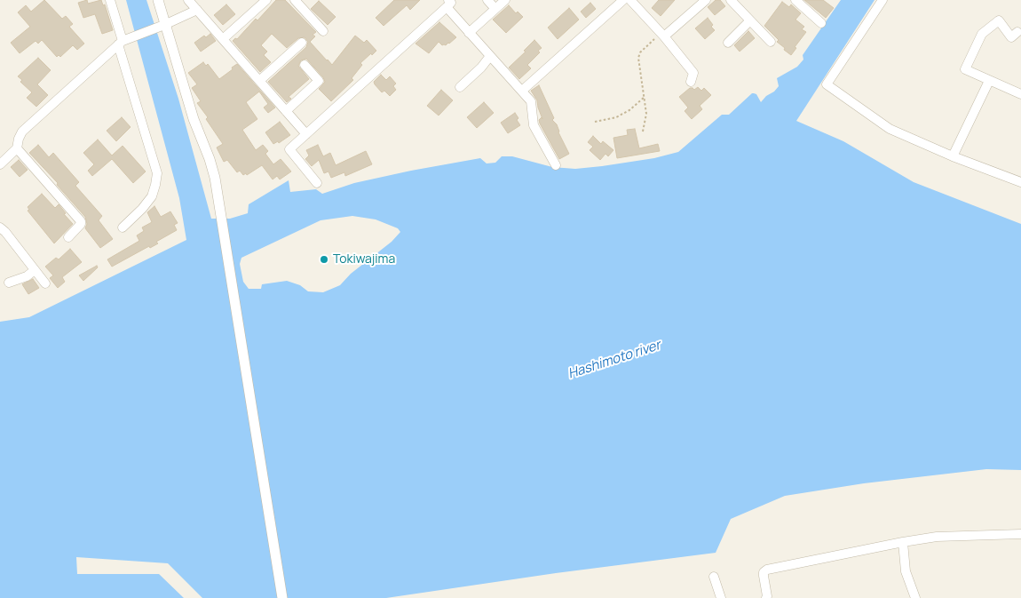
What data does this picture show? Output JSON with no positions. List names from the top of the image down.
{
  "water": ["Hashimoto river"],
  "places": ["Tokiwajima"]
}
